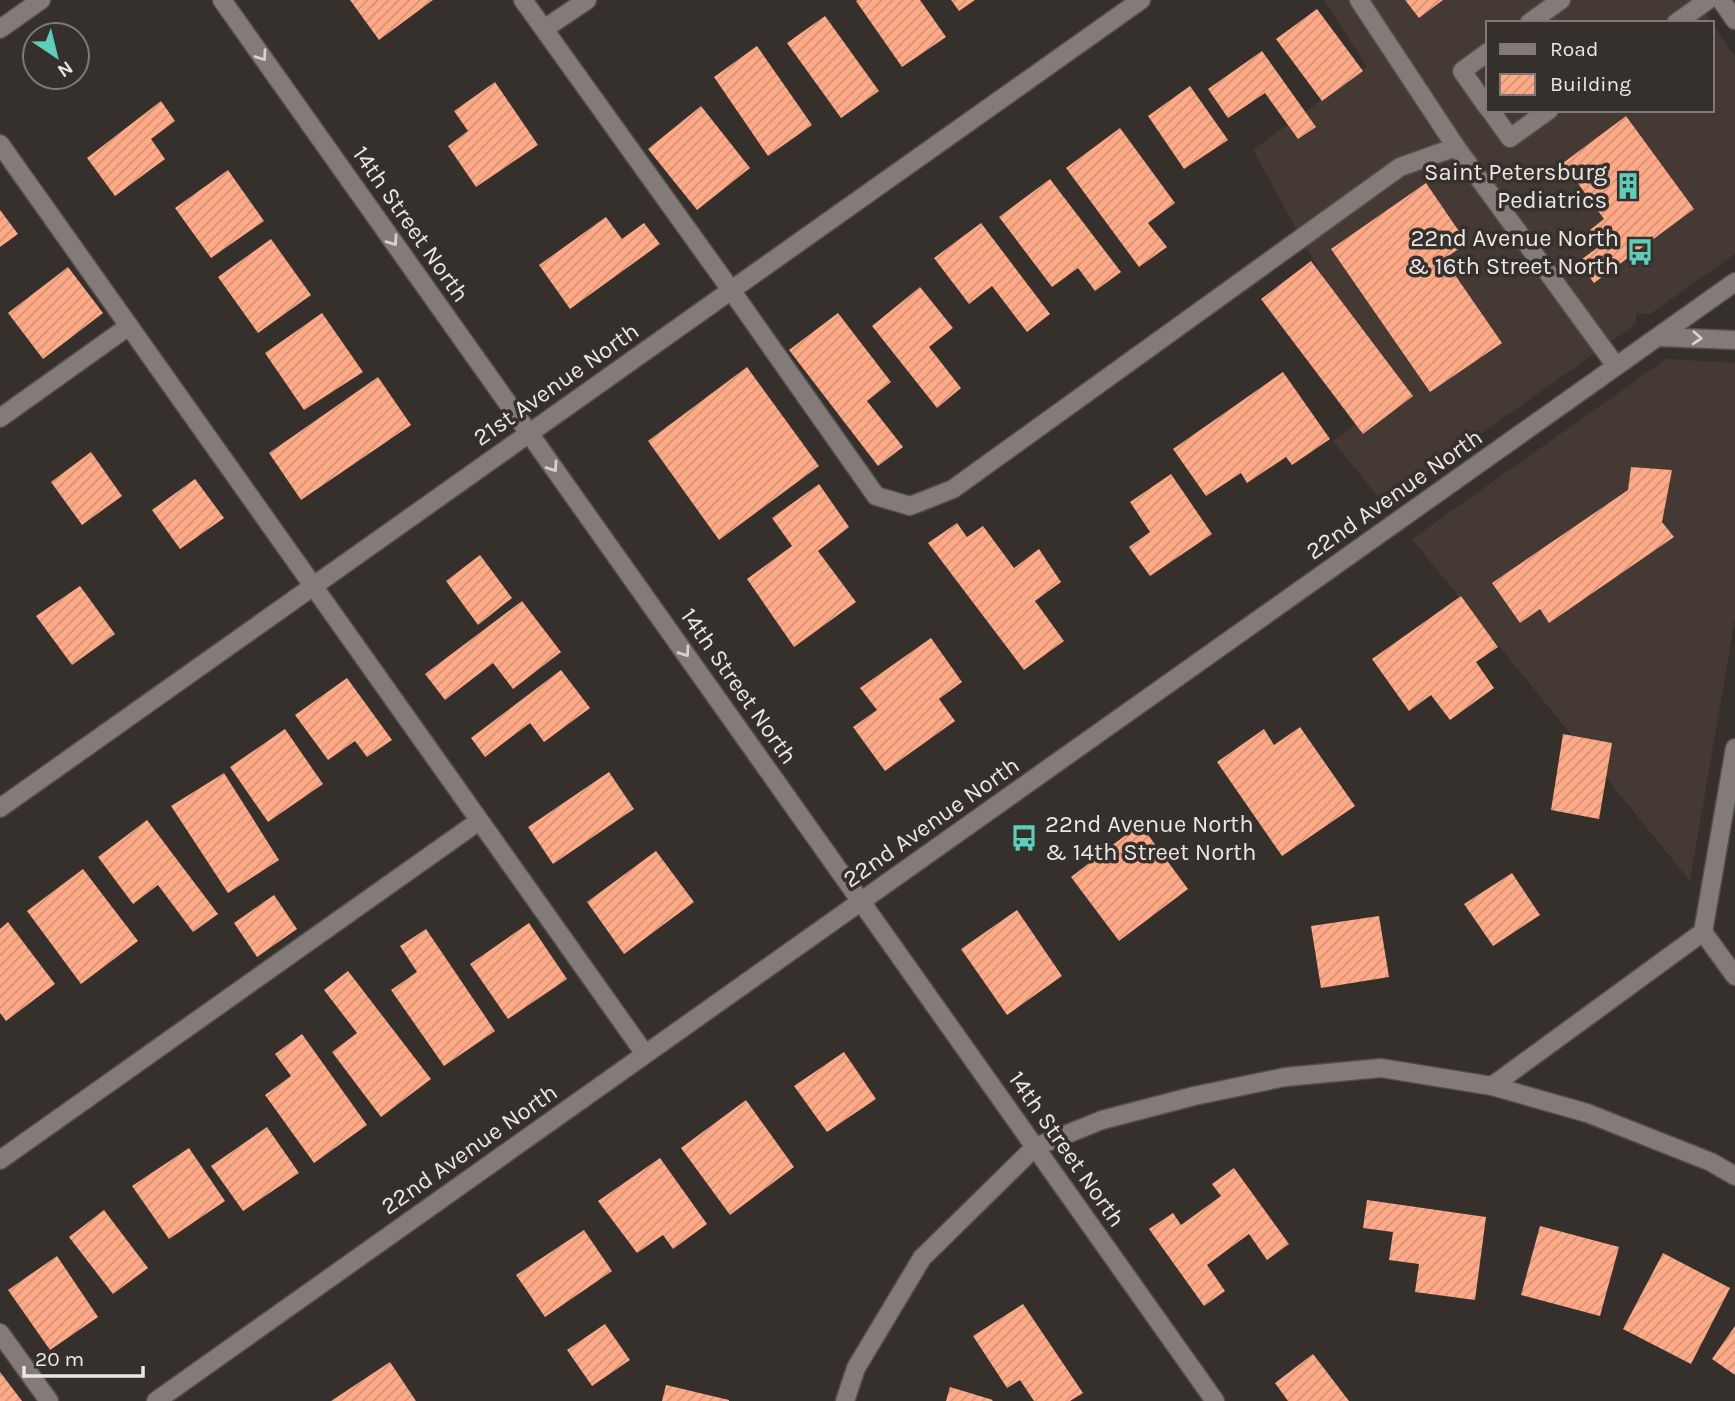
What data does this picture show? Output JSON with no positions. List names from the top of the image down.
{
  "streets": {
    "street": ["14th Street North", "21st Avenue North", "22nd Avenue North"]
  },
  "crossings": [
    ["14th Street North", "21st Avenue North"],
    ["14th Street North", "22nd Avenue North"]
  ],
  "one_way": ["14th Street North"],
  "places": {
    "building": ["Saint Petersburg Pediatrics"],
    "bus stop": ["22nd Avenue North & 16th Street North", "22nd Avenue North & 14th Street North"]
  },
  "legend": ["Road", "Building"],
  "scale_bar": "20 m",
  "north": "bottom right"
}
